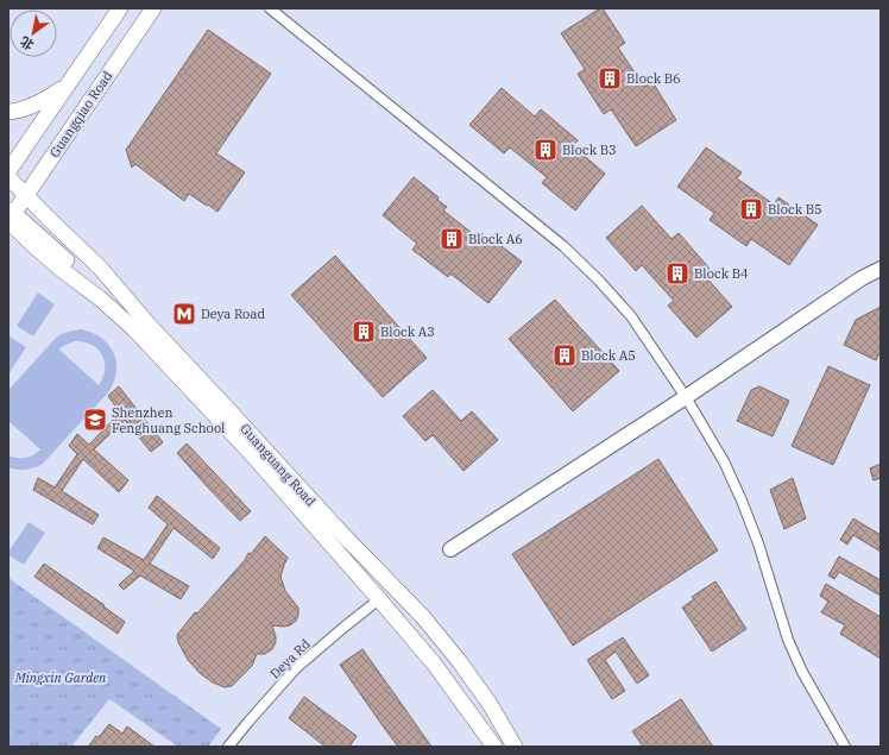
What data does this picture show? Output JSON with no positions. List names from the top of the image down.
{
  "streets": {
    "main road": ["Guangqiao Road", "Guanguang Road"],
    "street": ["Deya Rd"]
  },
  "crossings": [
    ["Guangqiao Road", "Guanguang Road"],
    ["Guanguang Road", "Deya Rd"]
  ],
  "parks": ["Mingxin Garden"],
  "places": {
    "building": [
      "Block B6",
      "Block B3",
      "Block B5",
      "Block A6",
      "Block B4",
      "Block A3",
      "Block A5"
    ],
    "metro station": ["Deya Road"],
    "school or university": ["Shenzhen Fenghuang School"]
  },
  "north": "bottom left"
}
